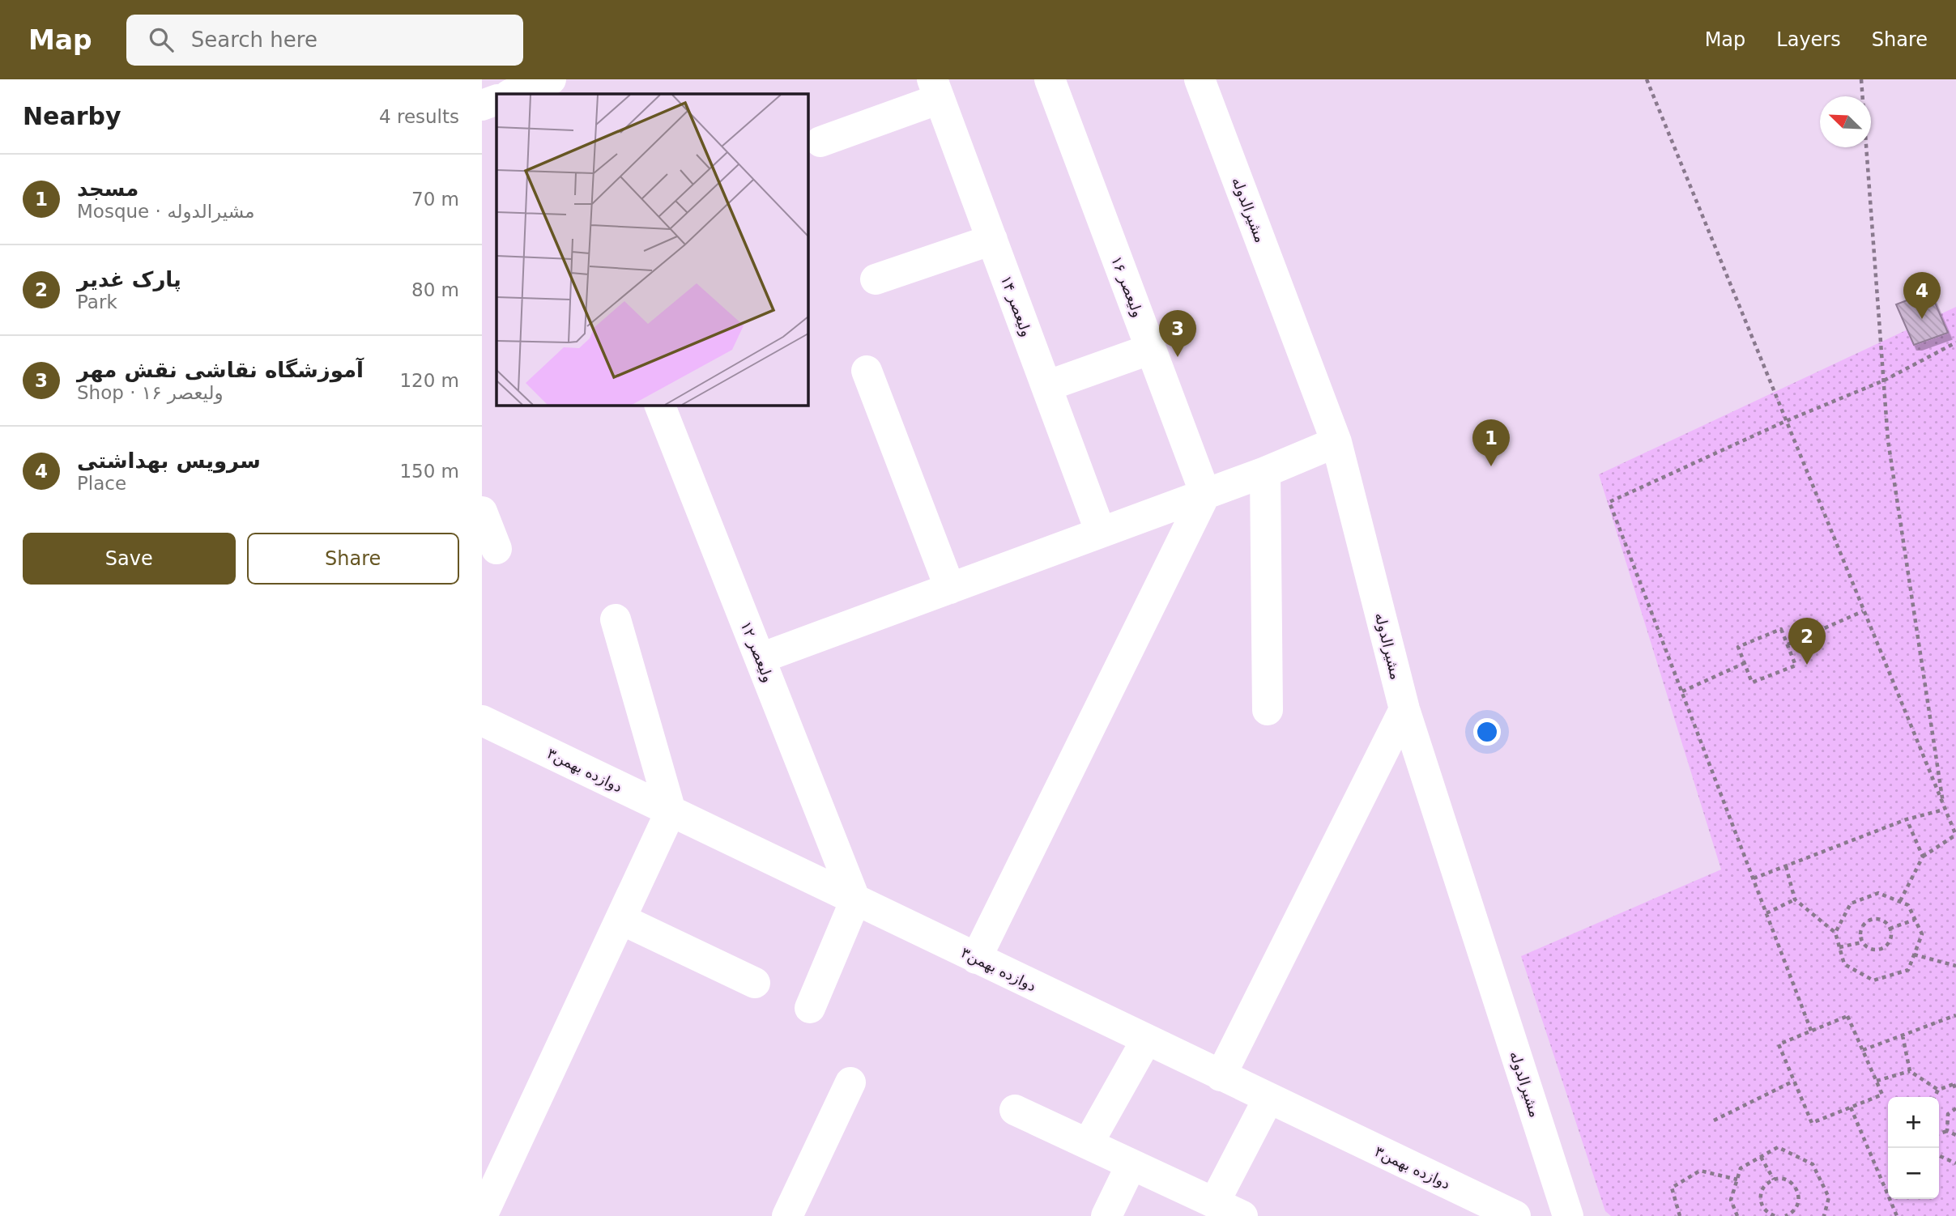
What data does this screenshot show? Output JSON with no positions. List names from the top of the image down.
{
  "streets": {
    "street": [
      "مشیرالدوله",
      "ولیعصر ۱۶",
      "ولیعصر ۱۴",
      "ولیعصر ۱۲",
      "دوازده بهمن۳"
    ]
  },
  "crossings": [
    ["ولیعصر ۱۲", "دوازده بهمن۳"]
  ],
  "north": "top left",
  "page": {
    "header": "Map",
    "search": "Search here",
    "nav": ["Map", "Layers", "Share"],
    "heading": ["Nearby", "4 results"],
    "list": [
      {
        "mark": "1",
        "name": "مسجد",
        "note": "Mosque · مشیرالدوله",
        "value": "70 m"
      },
      {
        "mark": "2",
        "name": "پارک غدیر",
        "note": "Park",
        "value": "80 m"
      },
      {
        "mark": "3",
        "name": "آموزشگاه نقاشی نقش مهر",
        "note": "Shop · ولیعصر ۱۶",
        "value": "120 m"
      },
      {
        "mark": "4",
        "name": "سرویس بهداشتی",
        "note": "Place",
        "value": "150 m"
      }
    ],
    "pins": [
      "4",
      "3",
      "1",
      "2"
    ],
    "buttons": ["Save", "Share"],
    "map_buttons": ["+", "−"]
  }
}
